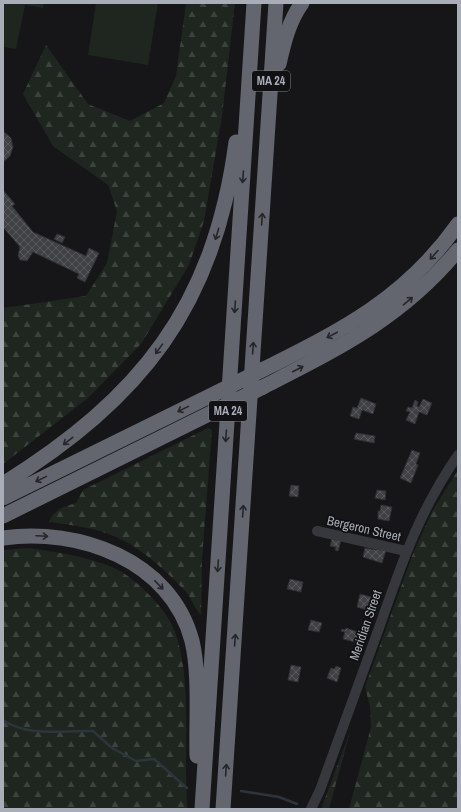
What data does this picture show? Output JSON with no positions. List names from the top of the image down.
{
  "streets": {
    "highway": ["MA 24"],
    "street": ["Bergeron Street", "Meridian Street"]
  },
  "crossings": [
    ["Bergeron Street", "Meridian Street"]
  ]
}
